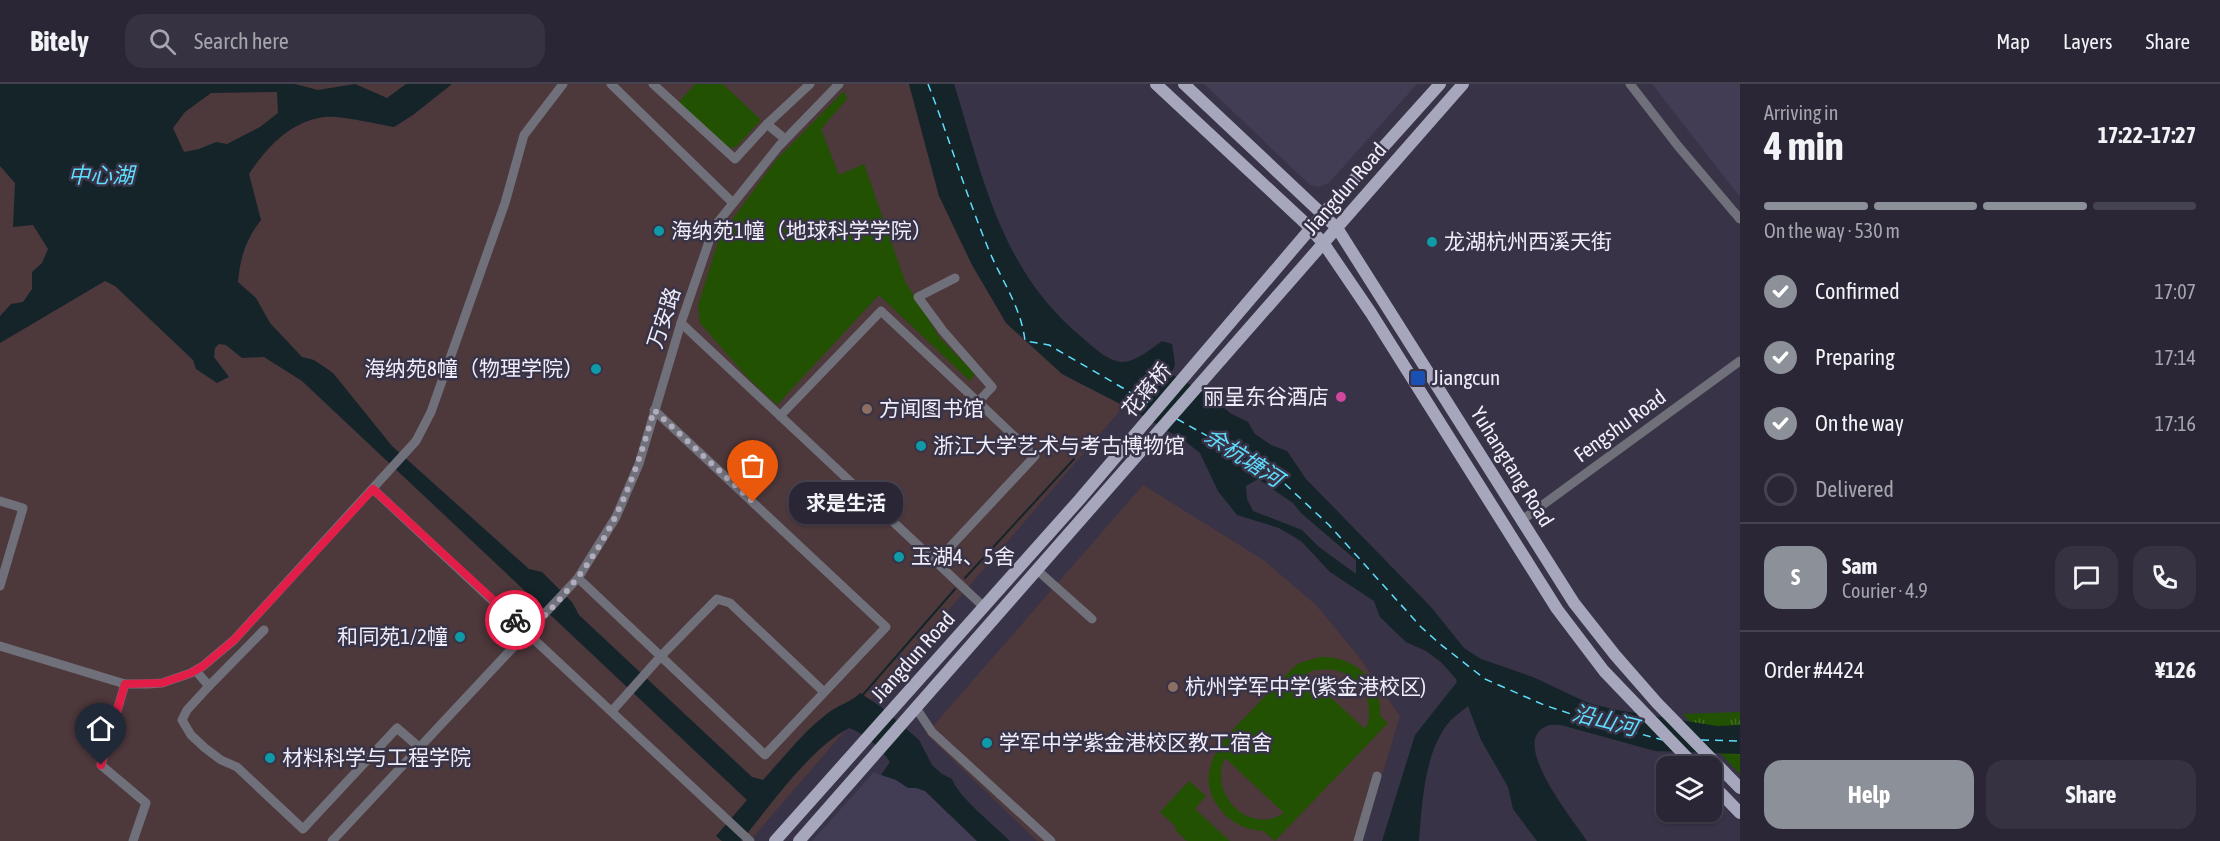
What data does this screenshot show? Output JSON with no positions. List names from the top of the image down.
{
  "streets": {
    "main road": ["Jiangdun Road", "花蒋桥", "Yuhangtang Road"],
    "street": ["万安路", "Fengshu Road"]
  },
  "crossings": [
    ["Jiangdun Road", "花蒋桥"],
    ["Jiangdun Road", "Yuhangtang Road"],
    ["Fengshu Road", "Yuhangtang Road"]
  ],
  "water": ["中心湖", "余杭塘河", "沿山河"],
  "places": {
    "other": [
      "海纳苑1幢（地球科学学院）",
      "龙湖杭州西溪天街",
      "海纳苑8幢（物理学院）",
      "丽呈东谷酒店",
      "方闻图书馆",
      "浙江大学艺术与考古博物馆",
      "求是生活",
      "玉湖4、5舍",
      "和同苑1/2幢",
      "杭州学军中学(紫金港校区)",
      "学军中学紫金港校区教工宿舍",
      "材料科学与工程学院"
    ],
    "transit": ["Jiangcun"]
  },
  "page": {
    "header": "Bitely",
    "search": "Search here",
    "nav": ["Map", "Layers", "Share"],
    "heading": ["4 min", "Arriving in", "17:22–17:27"],
    "panel": [
      "Sam",
      "Courier · 4.9",
      "Order #4424",
      "¥126"
    ],
    "bar": "On the way · 530 m",
    "list": [
      ["Confirmed", "17:07"],
      ["Preparing", "17:14"],
      ["On the way", "17:16"],
      "Delivered"
    ],
    "bubble": "求是生活",
    "round": "S",
    "buttons": ["Help", "Share"]
  }
}
